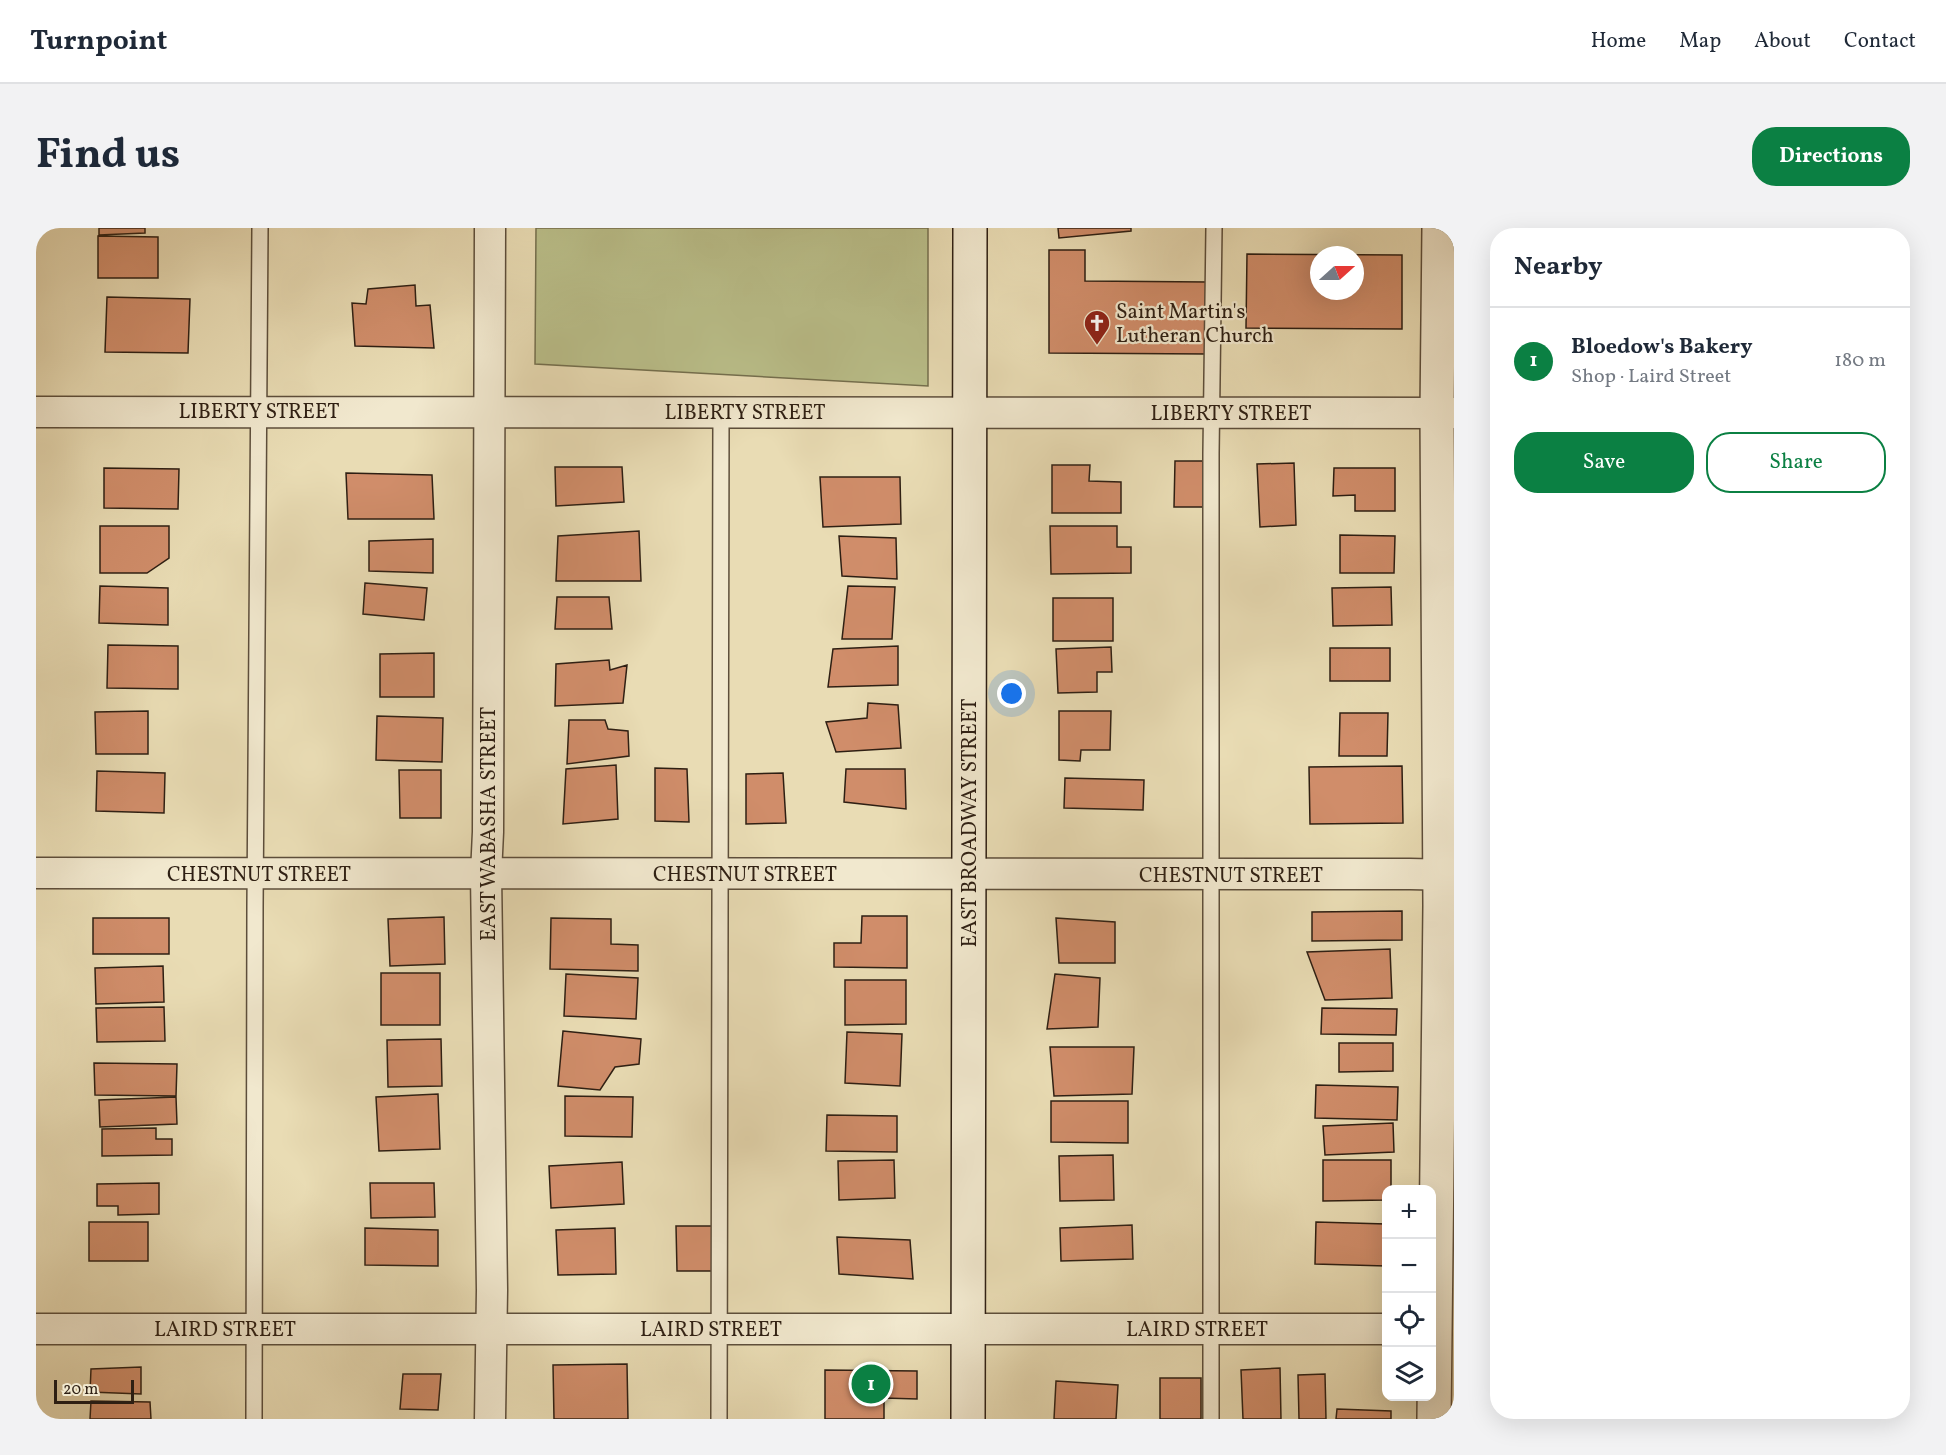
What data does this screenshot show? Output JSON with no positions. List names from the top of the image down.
{
  "streets": {
    "main road": ["EAST BROADWAY STREET"],
    "street": [
      "LIBERTY STREET",
      "EAST WABASHA STREET",
      "CHESTNUT STREET",
      "LAIRD STREET"
    ]
  },
  "crossings": [
    ["LIBERTY STREET", "EAST BROADWAY STREET"],
    ["LIBERTY STREET", "EAST WABASHA STREET"],
    ["EAST BROADWAY STREET", "CHESTNUT STREET"],
    ["EAST BROADWAY STREET", "LAIRD STREET"],
    ["EAST WABASHA STREET", "CHESTNUT STREET"],
    ["EAST WABASHA STREET", "LAIRD STREET"]
  ],
  "places": {
    "church": ["Saint Martin's Lutheran Church"]
  },
  "scale_bar": "20 m",
  "north": "right",
  "page": {
    "header": "Turnpoint",
    "nav": [
      "Home",
      "Map",
      "About",
      "Contact"
    ],
    "title": "Find us",
    "buttons": [
      "Directions",
      ["Save", "Share"]
    ],
    "heading": "Nearby",
    "list": [
      {
        "mark": "1",
        "name": "Bloedow's Bakery",
        "note": "Shop · Laird Street",
        "value": "180 m"
      }
    ],
    "map_buttons": ["+", "−"],
    "pins": "1",
    "scale": "20 m"
  }
}
